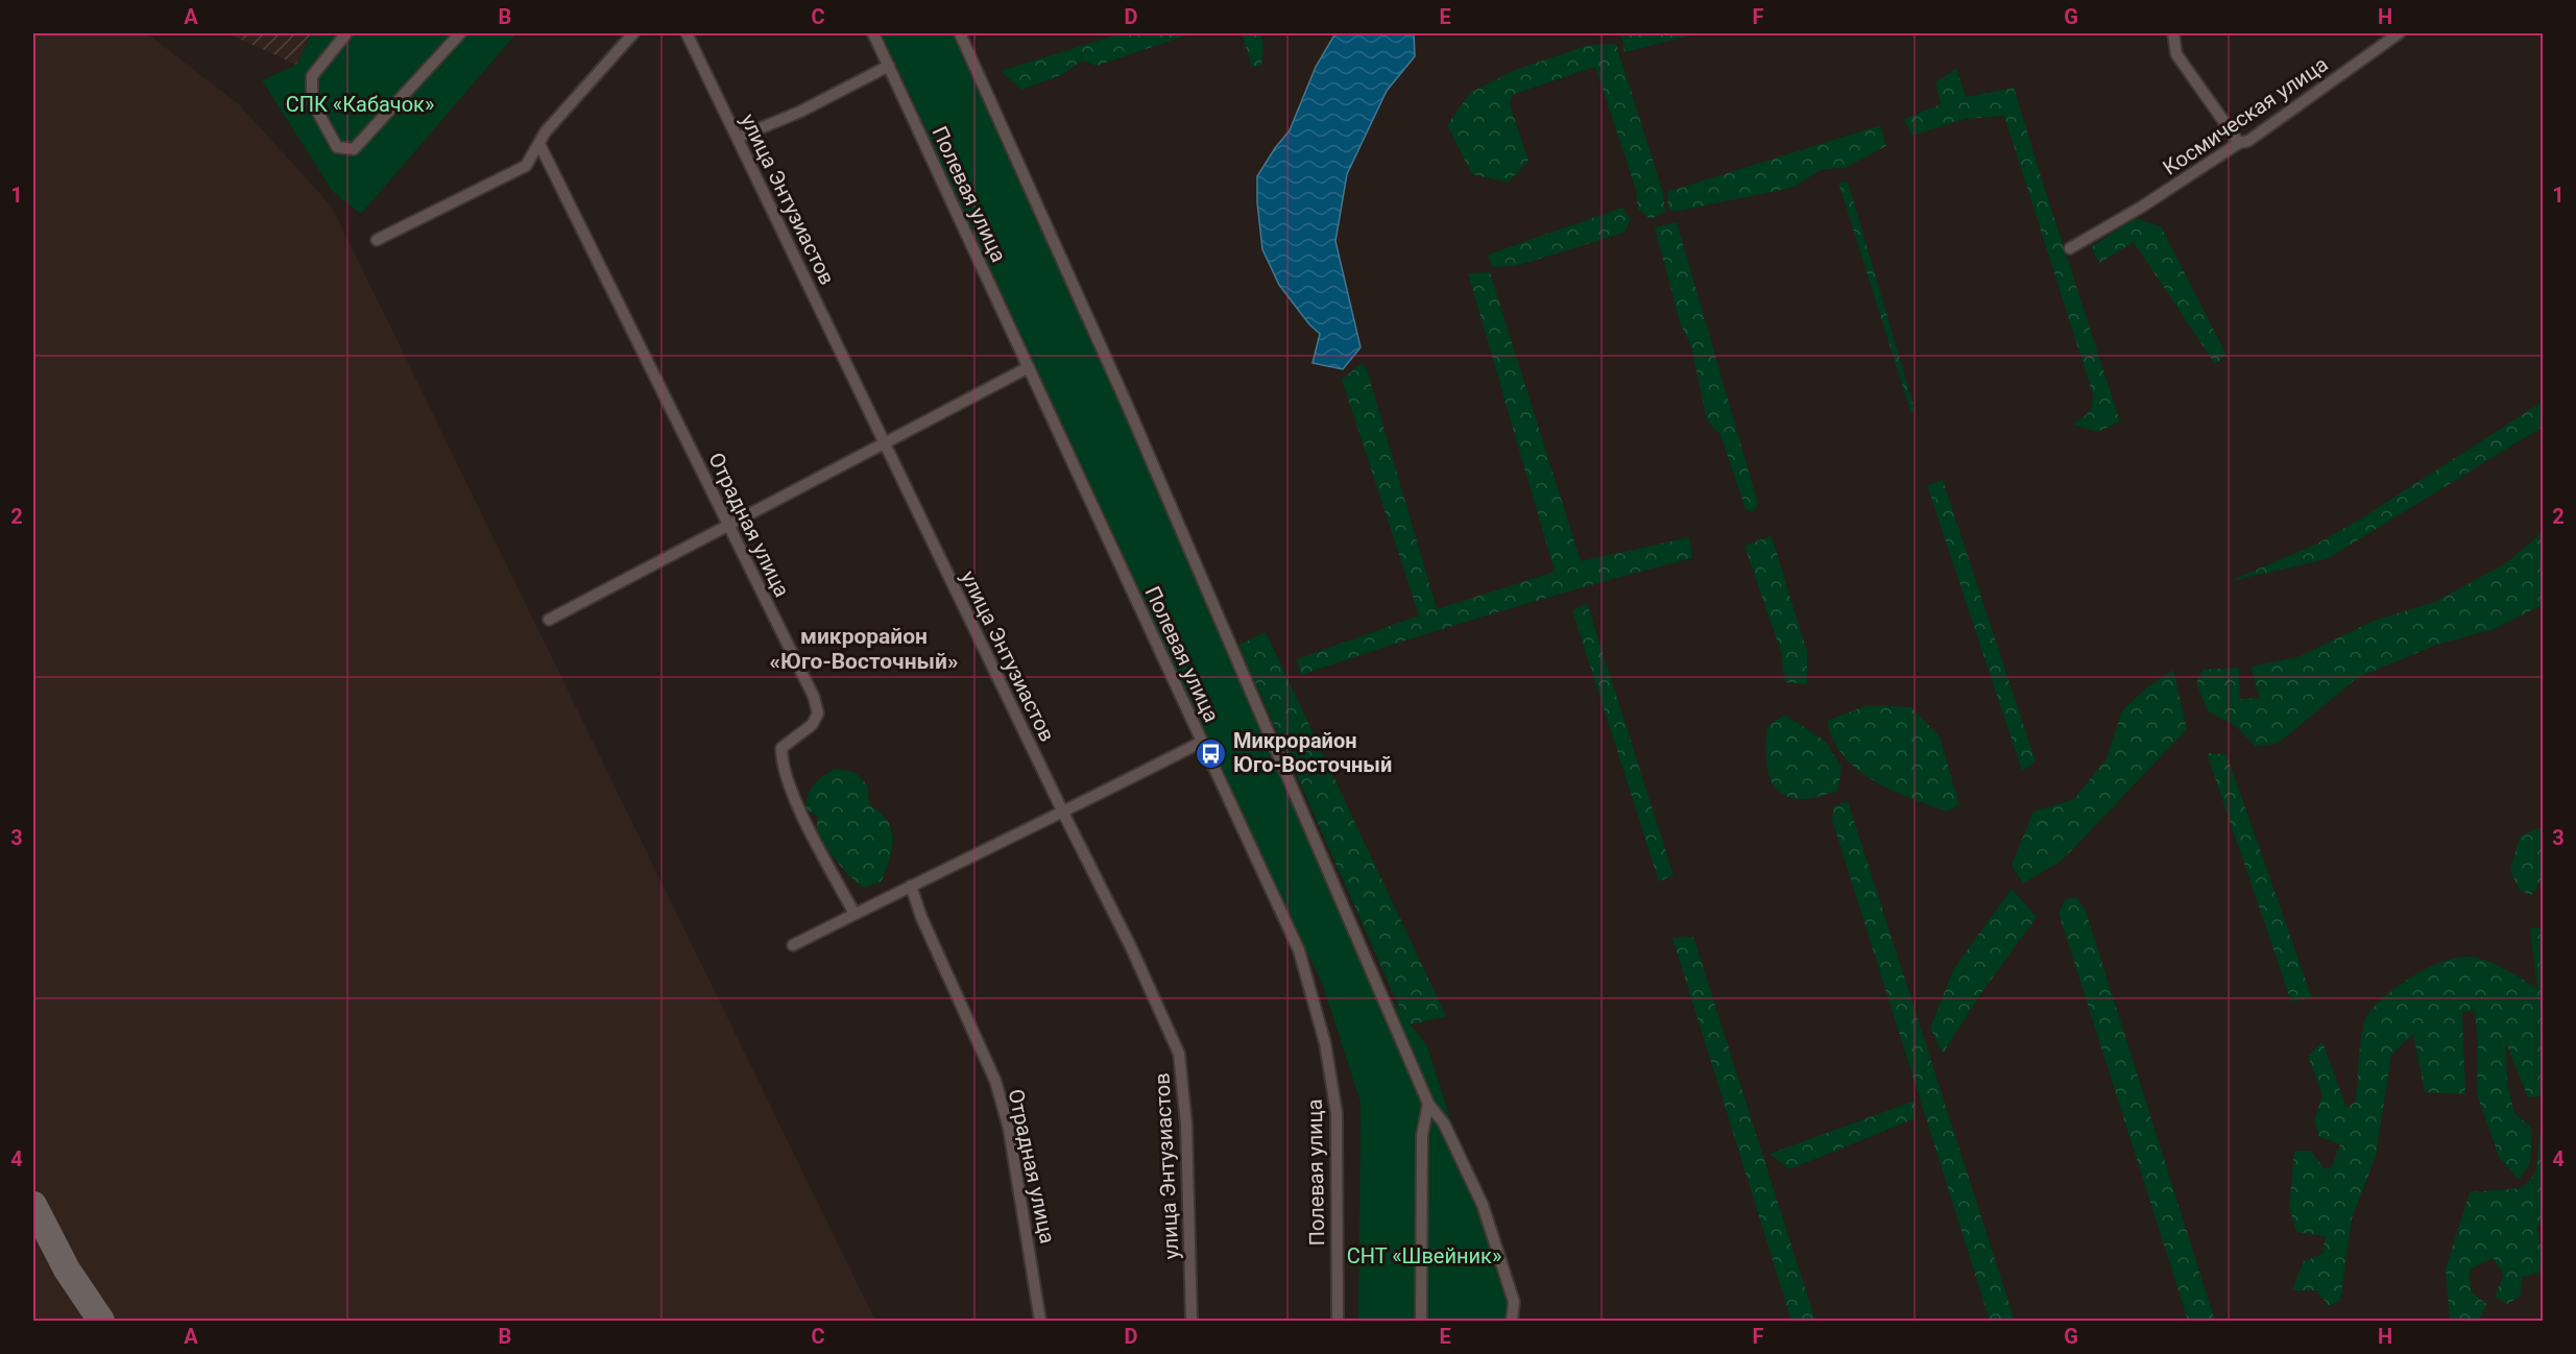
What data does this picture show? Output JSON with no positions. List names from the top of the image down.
{
  "streets": {
    "street": [
      "Космическая улица",
      "Полевая улица",
      "улица Энтузиастов",
      "Отрадная улица"
    ]
  },
  "districts": ["микрорайон «Юго-Восточный»"],
  "parks": ["СПК «Кабачок»", "СНТ «Швейник»"],
  "places": {
    "bus stop": ["Микрорайон Юго-Восточный"]
  },
  "grid": {
    "columns": [
      "A",
      "B",
      "C",
      "D",
      "E",
      "F",
      "G",
      "H"
    ],
    "rows": [
      "1",
      "2",
      "3",
      "4"
    ]
  }
}
